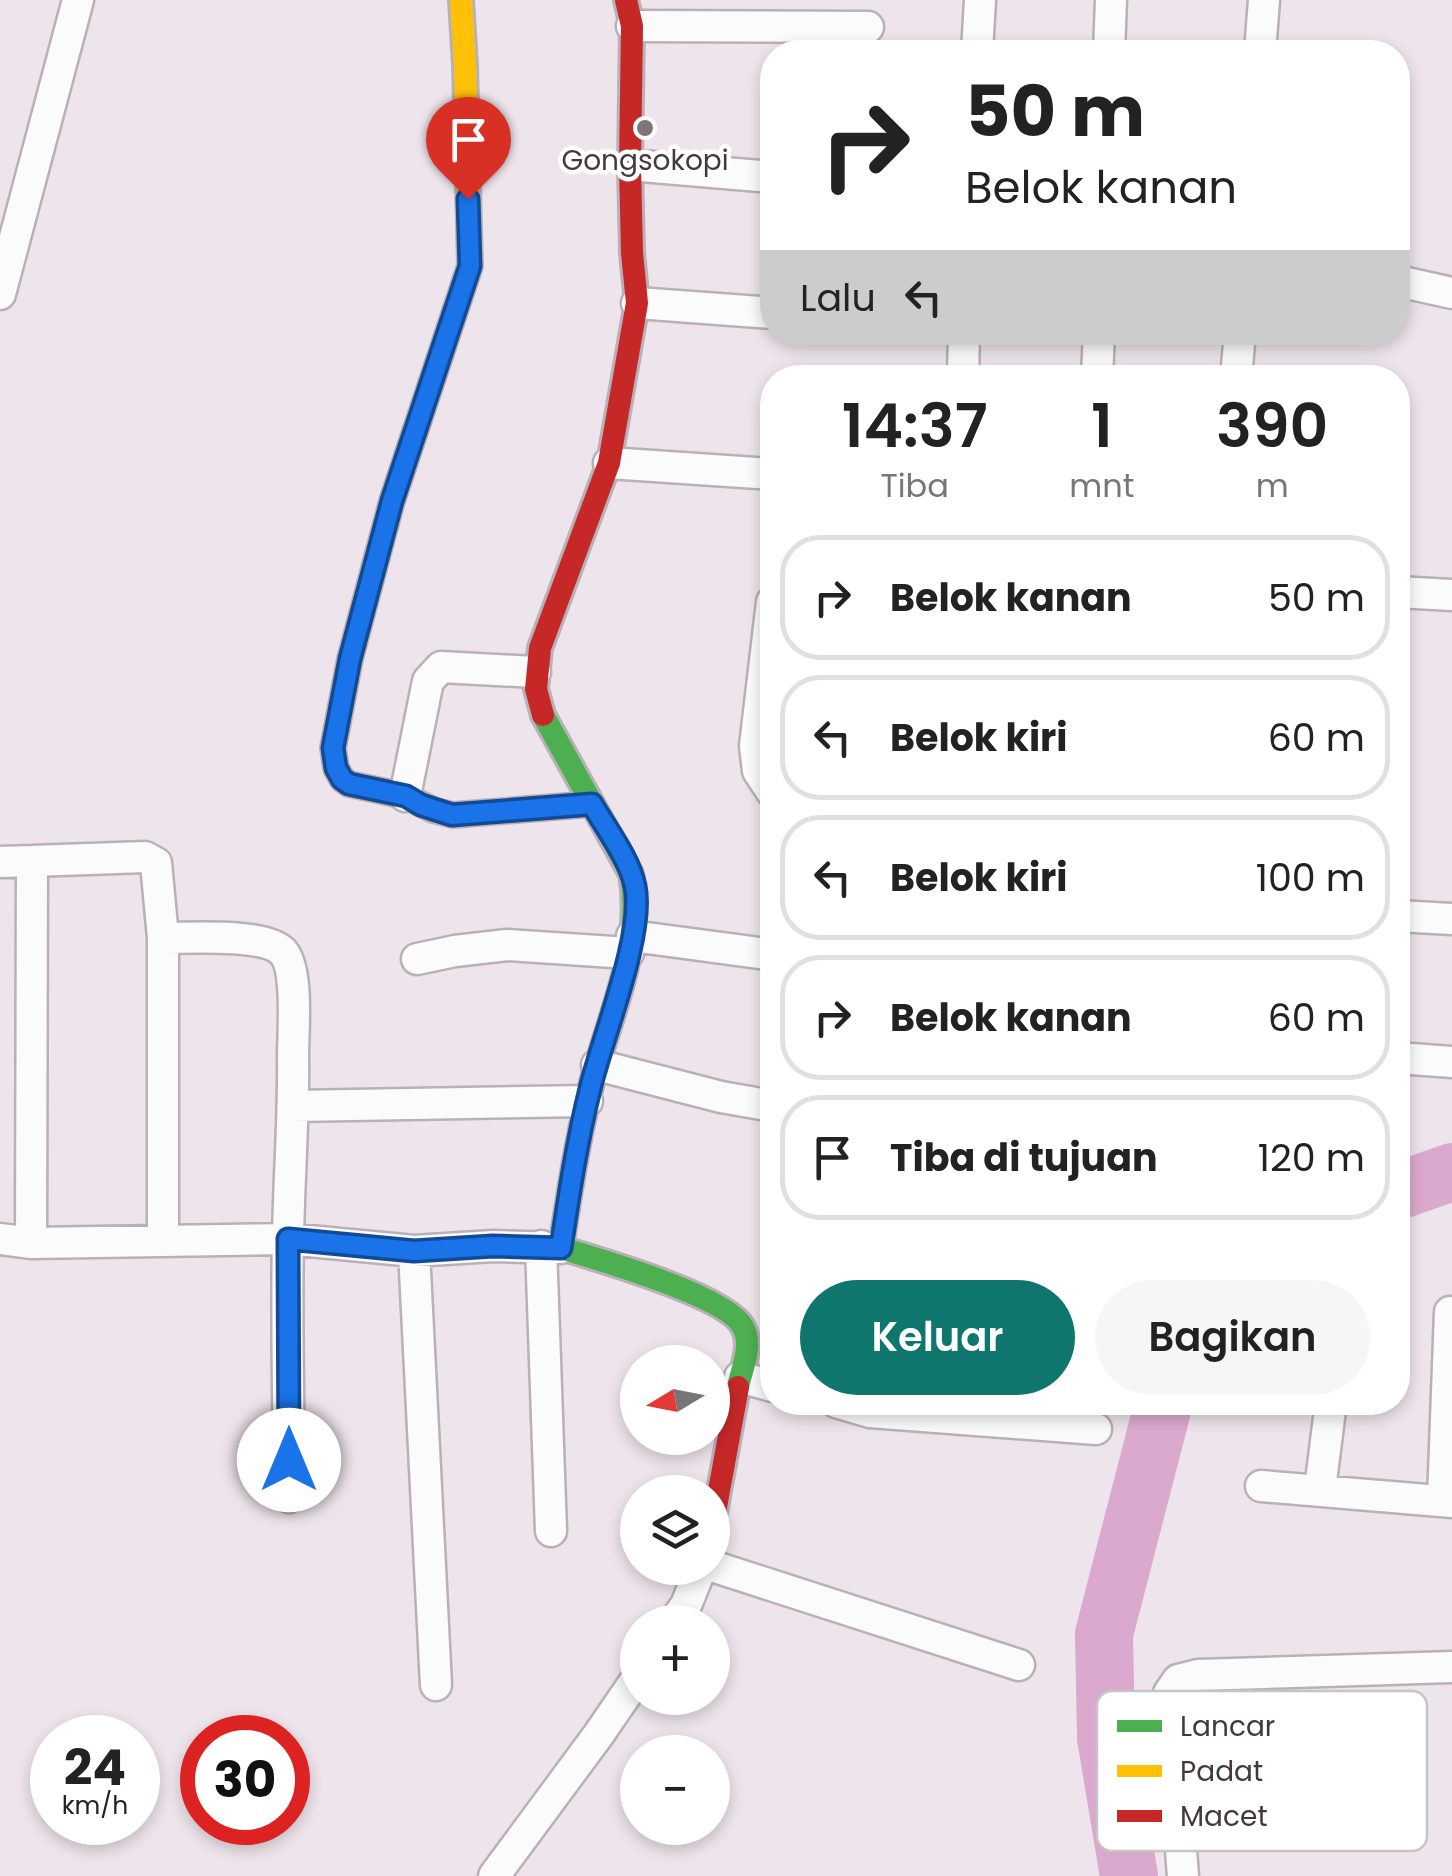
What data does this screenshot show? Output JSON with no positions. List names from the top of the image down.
{
  "places": ["Gongsokopi"],
  "legend": ["Lancar", "Padat", "Macet"],
  "north": "left",
  "page": {
    "turn": ["50 m", "Belok kanan"],
    "then": "Lalu",
    "eta": [
      "14:37",
      "Tiba",
      "1",
      "mnt",
      "390",
      "m"
    ],
    "list": [
      {
        "name": "Belok kanan",
        "value": "50 m"
      },
      {
        "name": "Belok kiri",
        "value": "60 m"
      },
      {
        "name": "Belok kiri",
        "value": "100 m"
      },
      {
        "name": "Belok kanan",
        "value": "60 m"
      },
      {
        "name": "Tiba di tujuan",
        "value": "120 m"
      }
    ],
    "buttons": ["Keluar", "Bagikan"],
    "map_buttons": ["+", "−"],
    "speed": "24 km/h",
    "limit": "30"
  }
}
